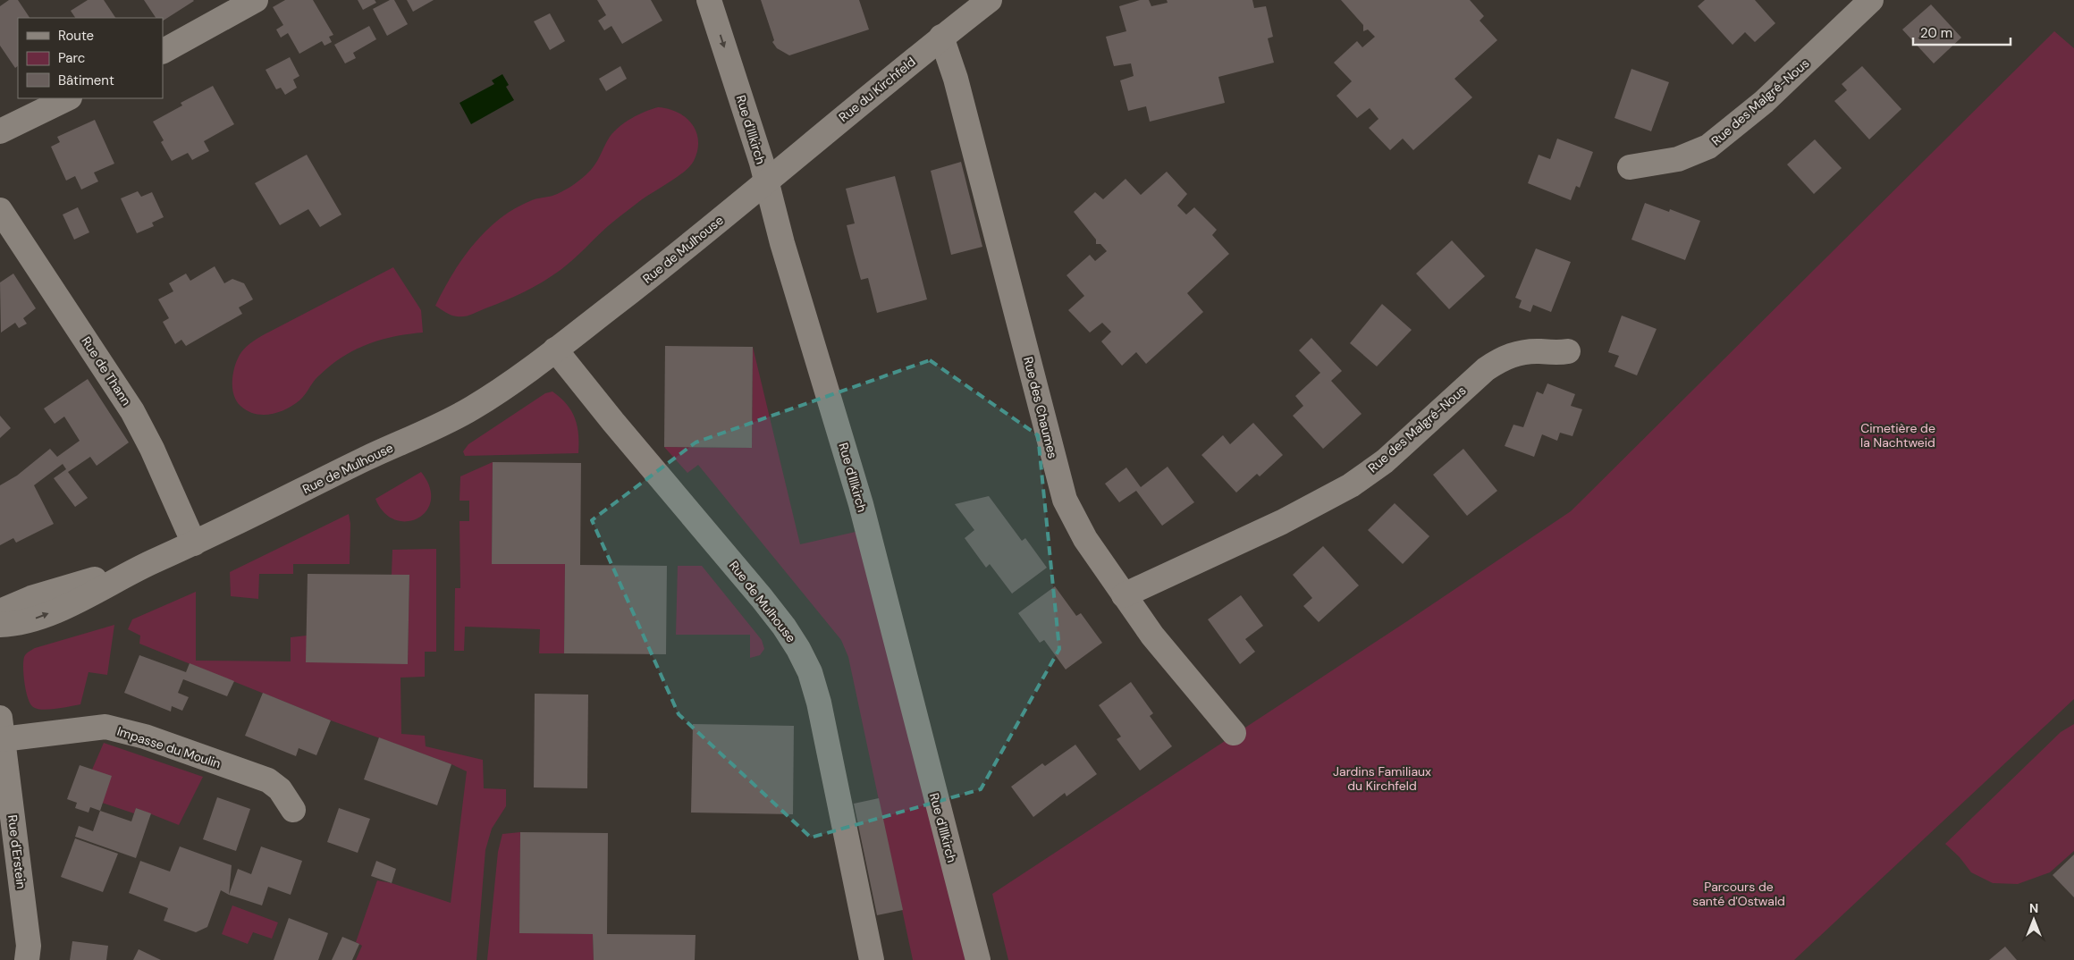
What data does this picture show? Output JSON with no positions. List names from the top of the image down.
{
  "streets": {
    "street": [
      "Rue du Kirchfeld",
      "Rue des Malgré-Nous",
      "Rue d'Illkirch",
      "Rue de Mulhouse",
      "Rue de Thann",
      "Rue des Chaumes",
      "Impasse du Moulin",
      "Rue d'Erstein"
    ]
  },
  "crossings": [
    ["Rue du Kirchfeld", "Rue d'Illkirch"],
    ["Rue du Kirchfeld", "Rue de Mulhouse"],
    ["Rue du Kirchfeld", "Rue des Chaumes"],
    ["Rue des Malgré-Nous", "Rue des Chaumes"],
    ["Rue d'Illkirch", "Rue de Mulhouse"],
    ["Rue de Mulhouse", "Rue de Thann"],
    ["Impasse du Moulin", "Rue d'Erstein"]
  ],
  "parks": ["Cimetière de la Nachtweid", "Jardins Familiaux du Kirchfeld", "Parcours de santé d'Ostwald"],
  "legend": ["Route", "Parc", "Bâtiment"],
  "scale_bar": "20 m",
  "north": "top"
}
